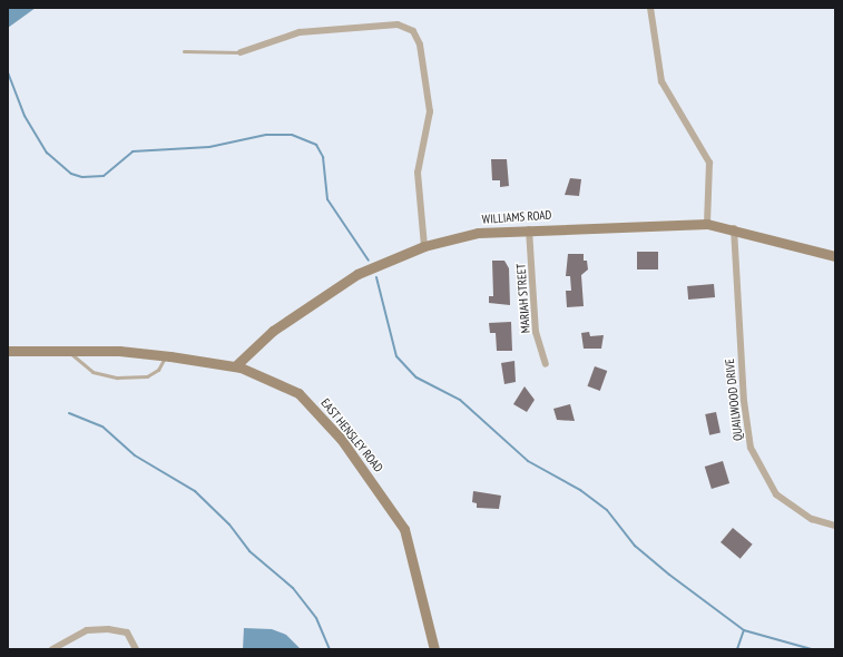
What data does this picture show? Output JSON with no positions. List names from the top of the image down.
{
  "streets": {
    "street": [
      "WILLIAMS ROAD",
      "MARIAH STREET",
      "QUAILWOOD DRIVE",
      "EAST HENSLEY ROAD"
    ]
  },
  "crossings": [
    ["WILLIAMS ROAD", "MARIAH STREET"],
    ["WILLIAMS ROAD", "QUAILWOOD DRIVE"],
    ["WILLIAMS ROAD", "EAST HENSLEY ROAD"]
  ]
}
